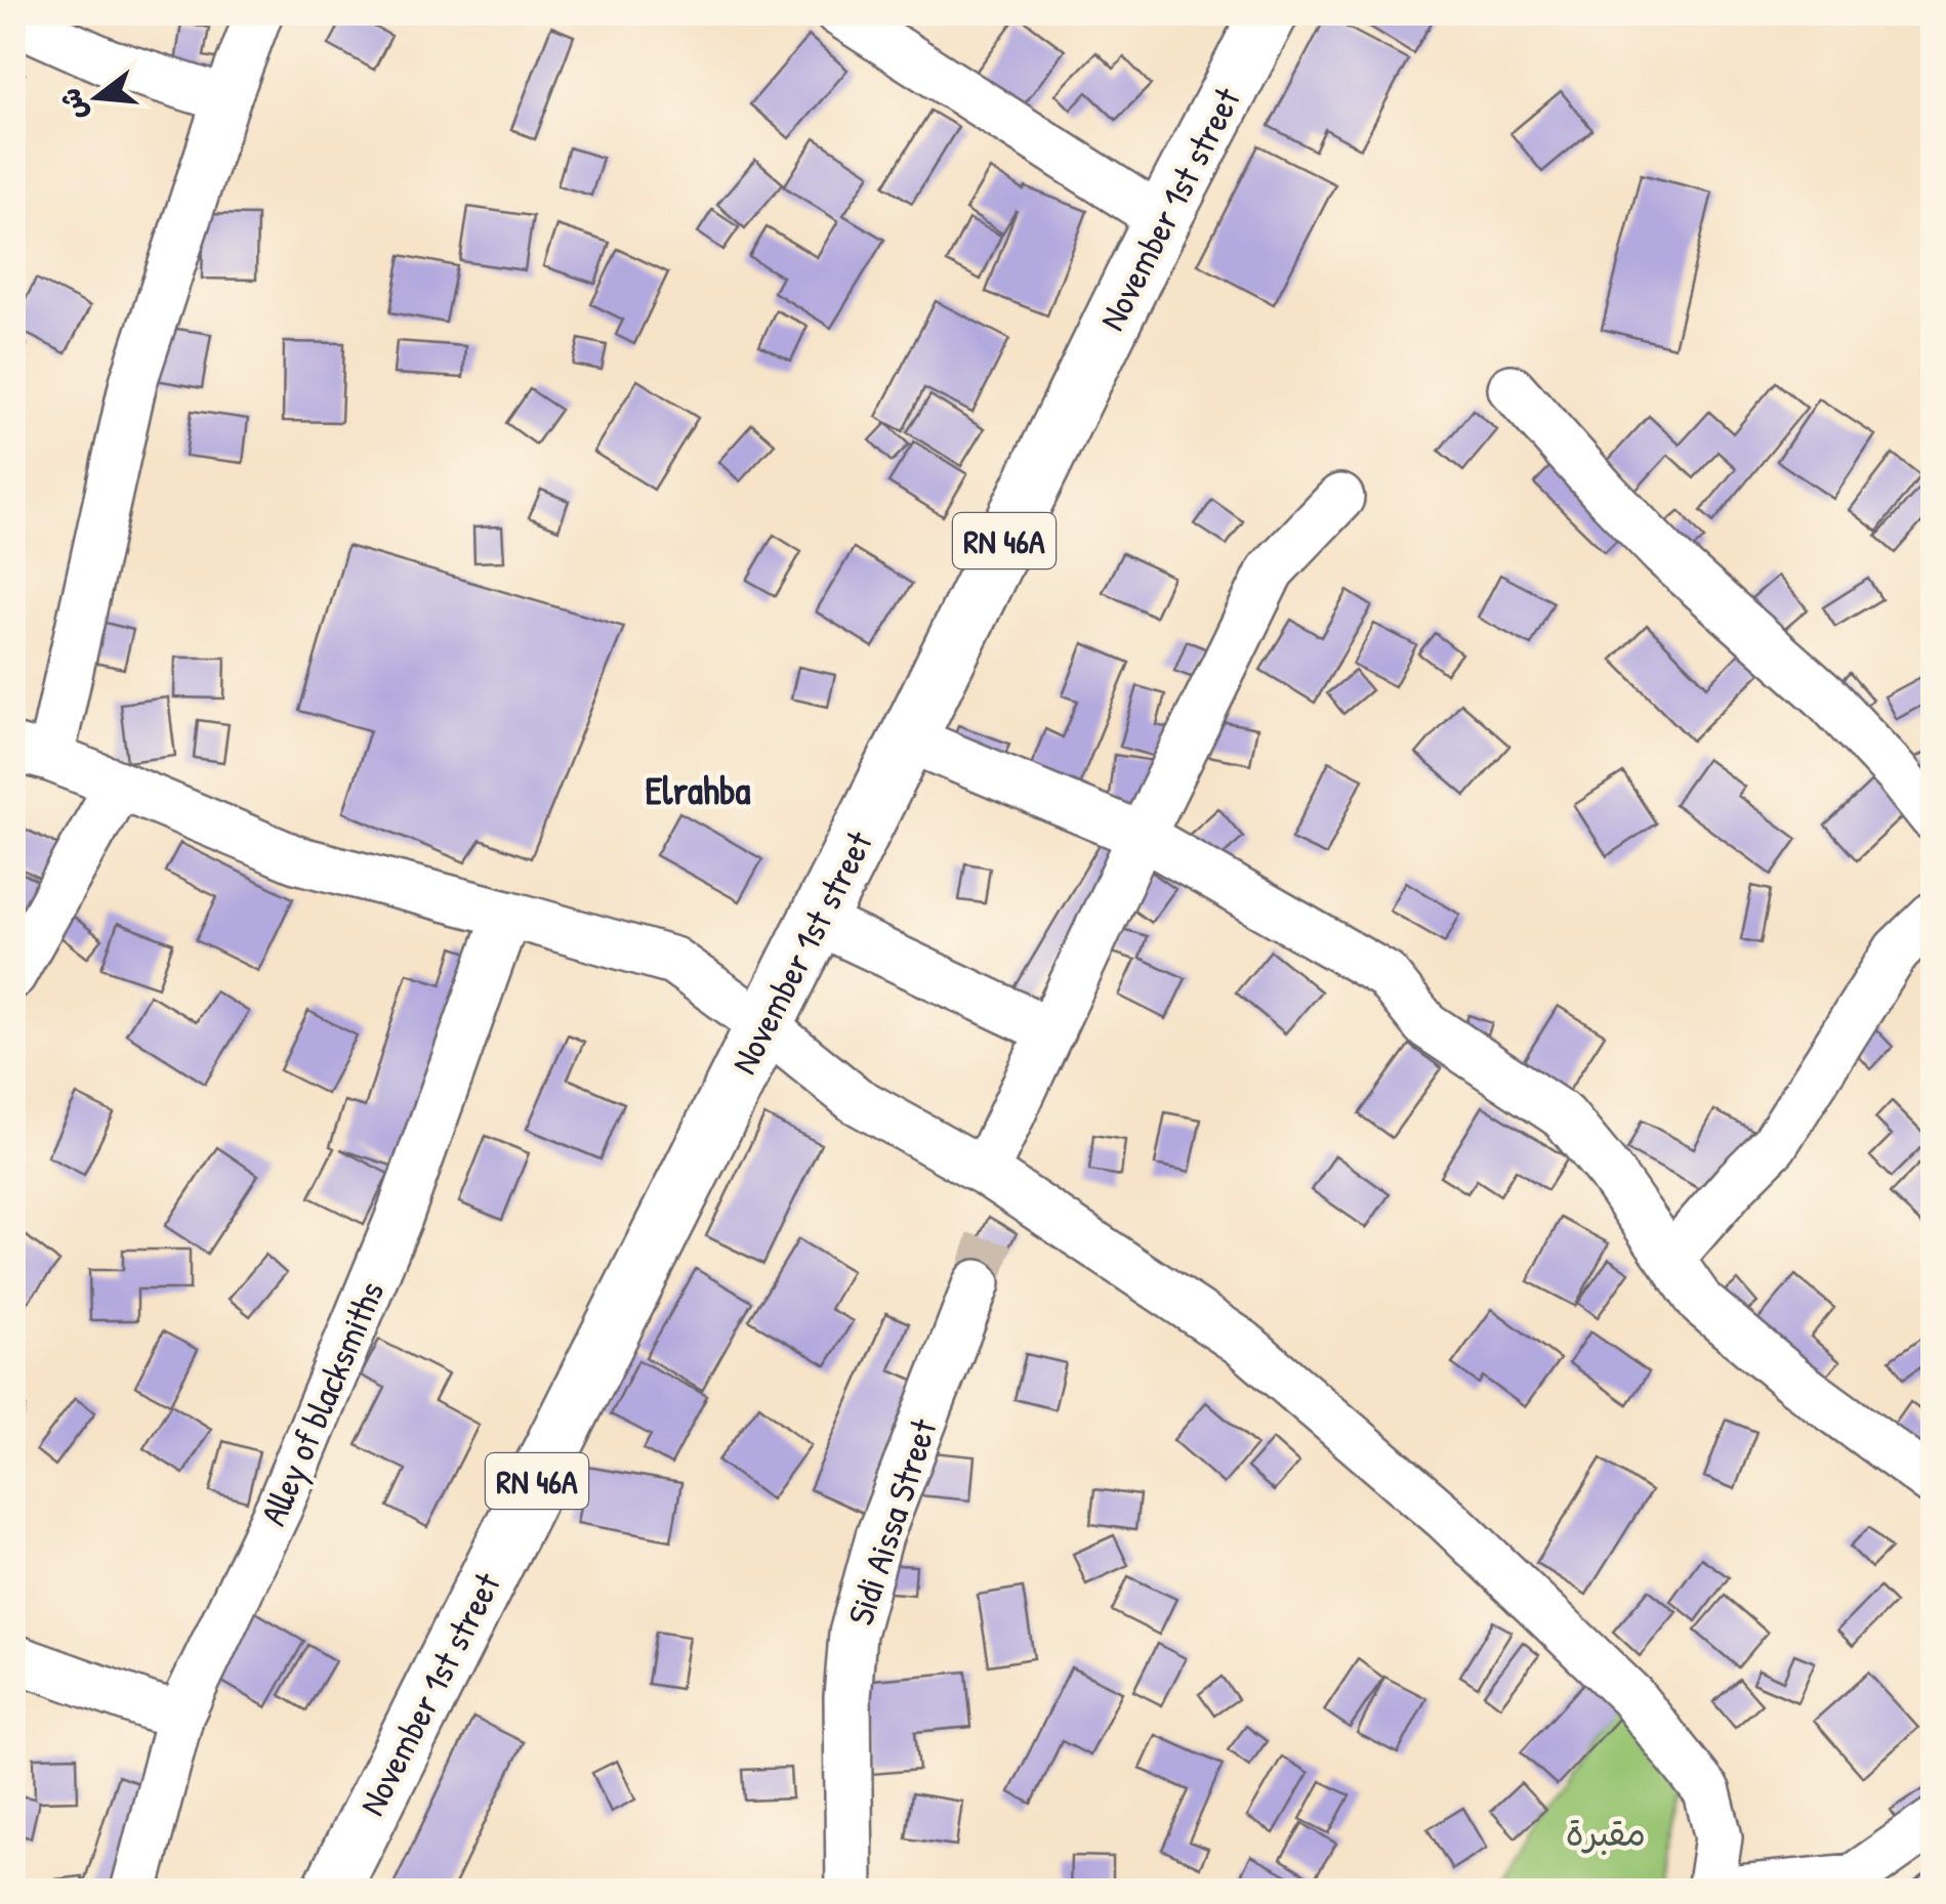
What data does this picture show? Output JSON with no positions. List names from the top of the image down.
{
  "streets": {
    "main road": ["November 1st street", "RN 46A"],
    "street": ["Alley of blacksmiths", "Sidi Aissa Street"]
  },
  "districts": ["Elrahba"],
  "parks": ["مقبرة"],
  "north": "left"
}
